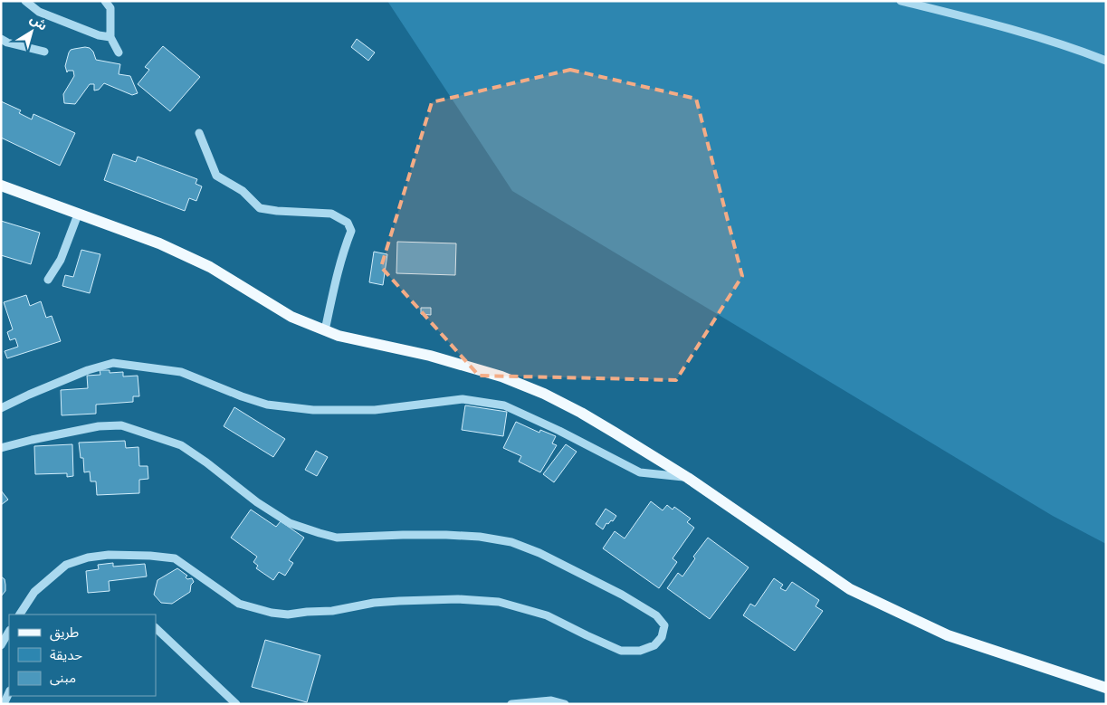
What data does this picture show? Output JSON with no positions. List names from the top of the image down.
{
  "legend": ["طريق", "حديقة", "مبنى"],
  "north": "top right"
}
